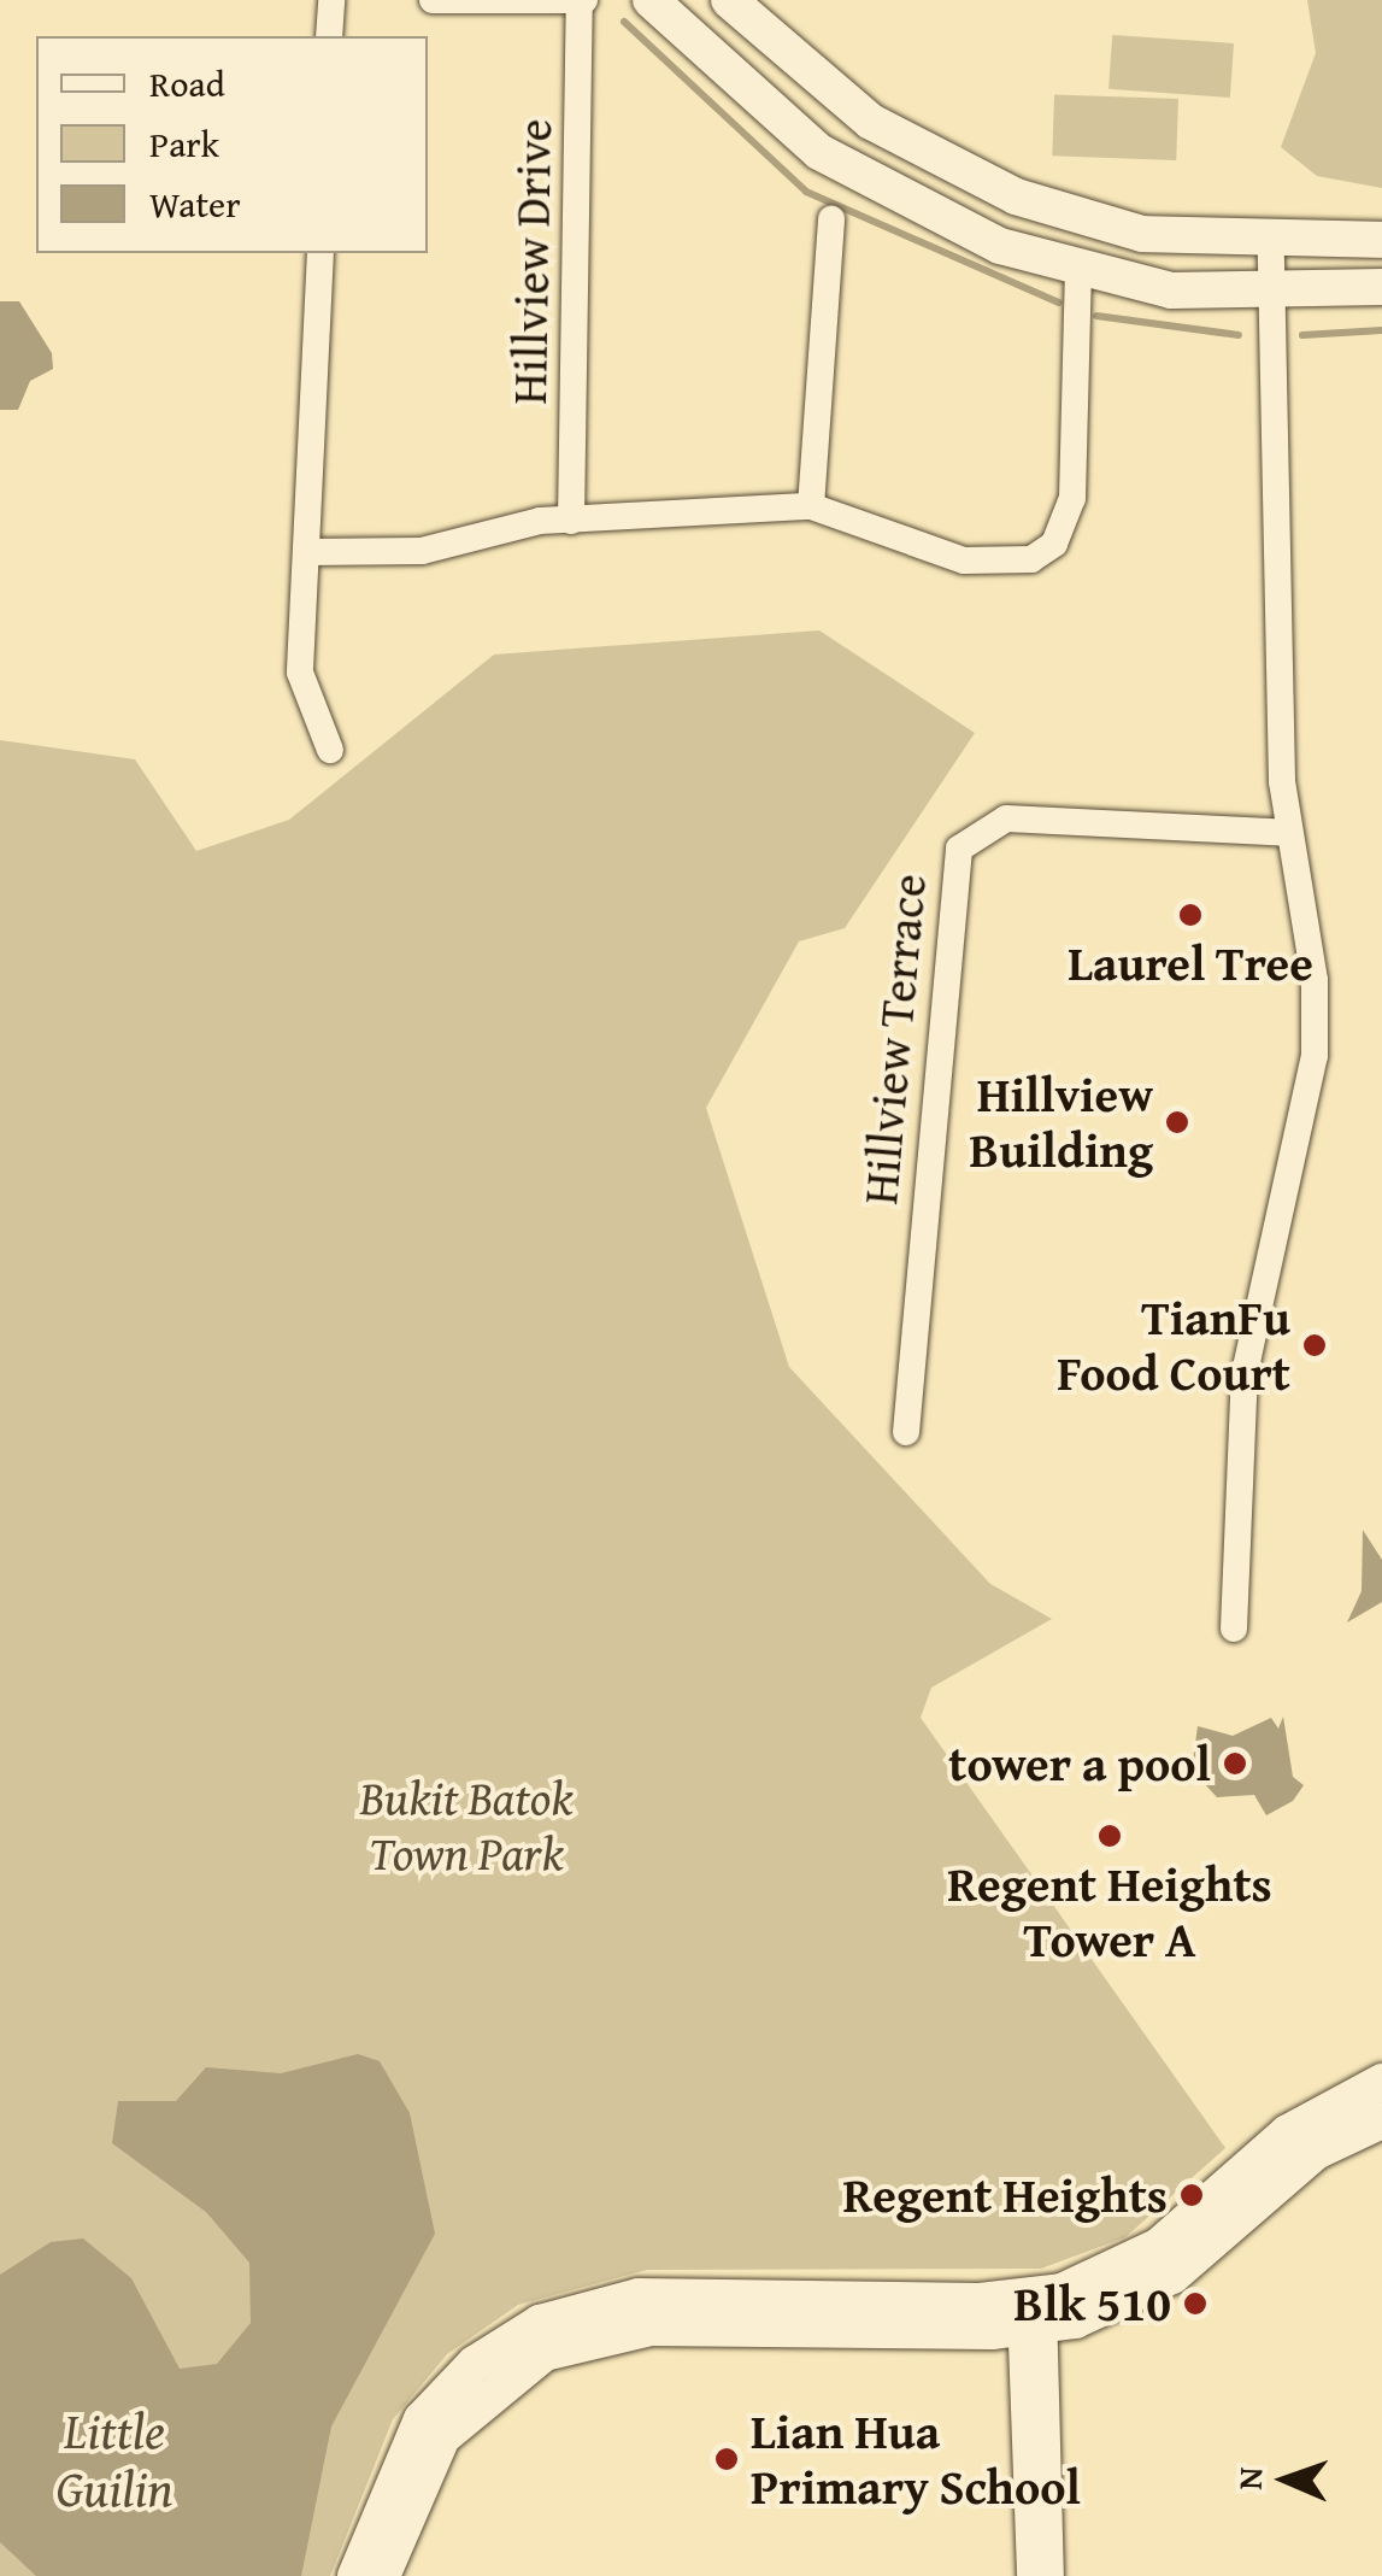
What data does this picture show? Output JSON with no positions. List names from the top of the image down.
{
  "streets": {
    "street": ["Hillview Drive", "Hillview Terrace"]
  },
  "water": ["Little Guilin"],
  "parks": ["Bukit Batok Town Park"],
  "places": [
    "Laurel Tree",
    "Hillview Building",
    "TianFu Food Court",
    "tower a pool",
    "Regent Heights Tower A",
    "Regent Heights",
    "Blk 510",
    "Lian Hua Primary School"
  ],
  "legend": ["Road", "Park", "Water"],
  "north": "left"
}
